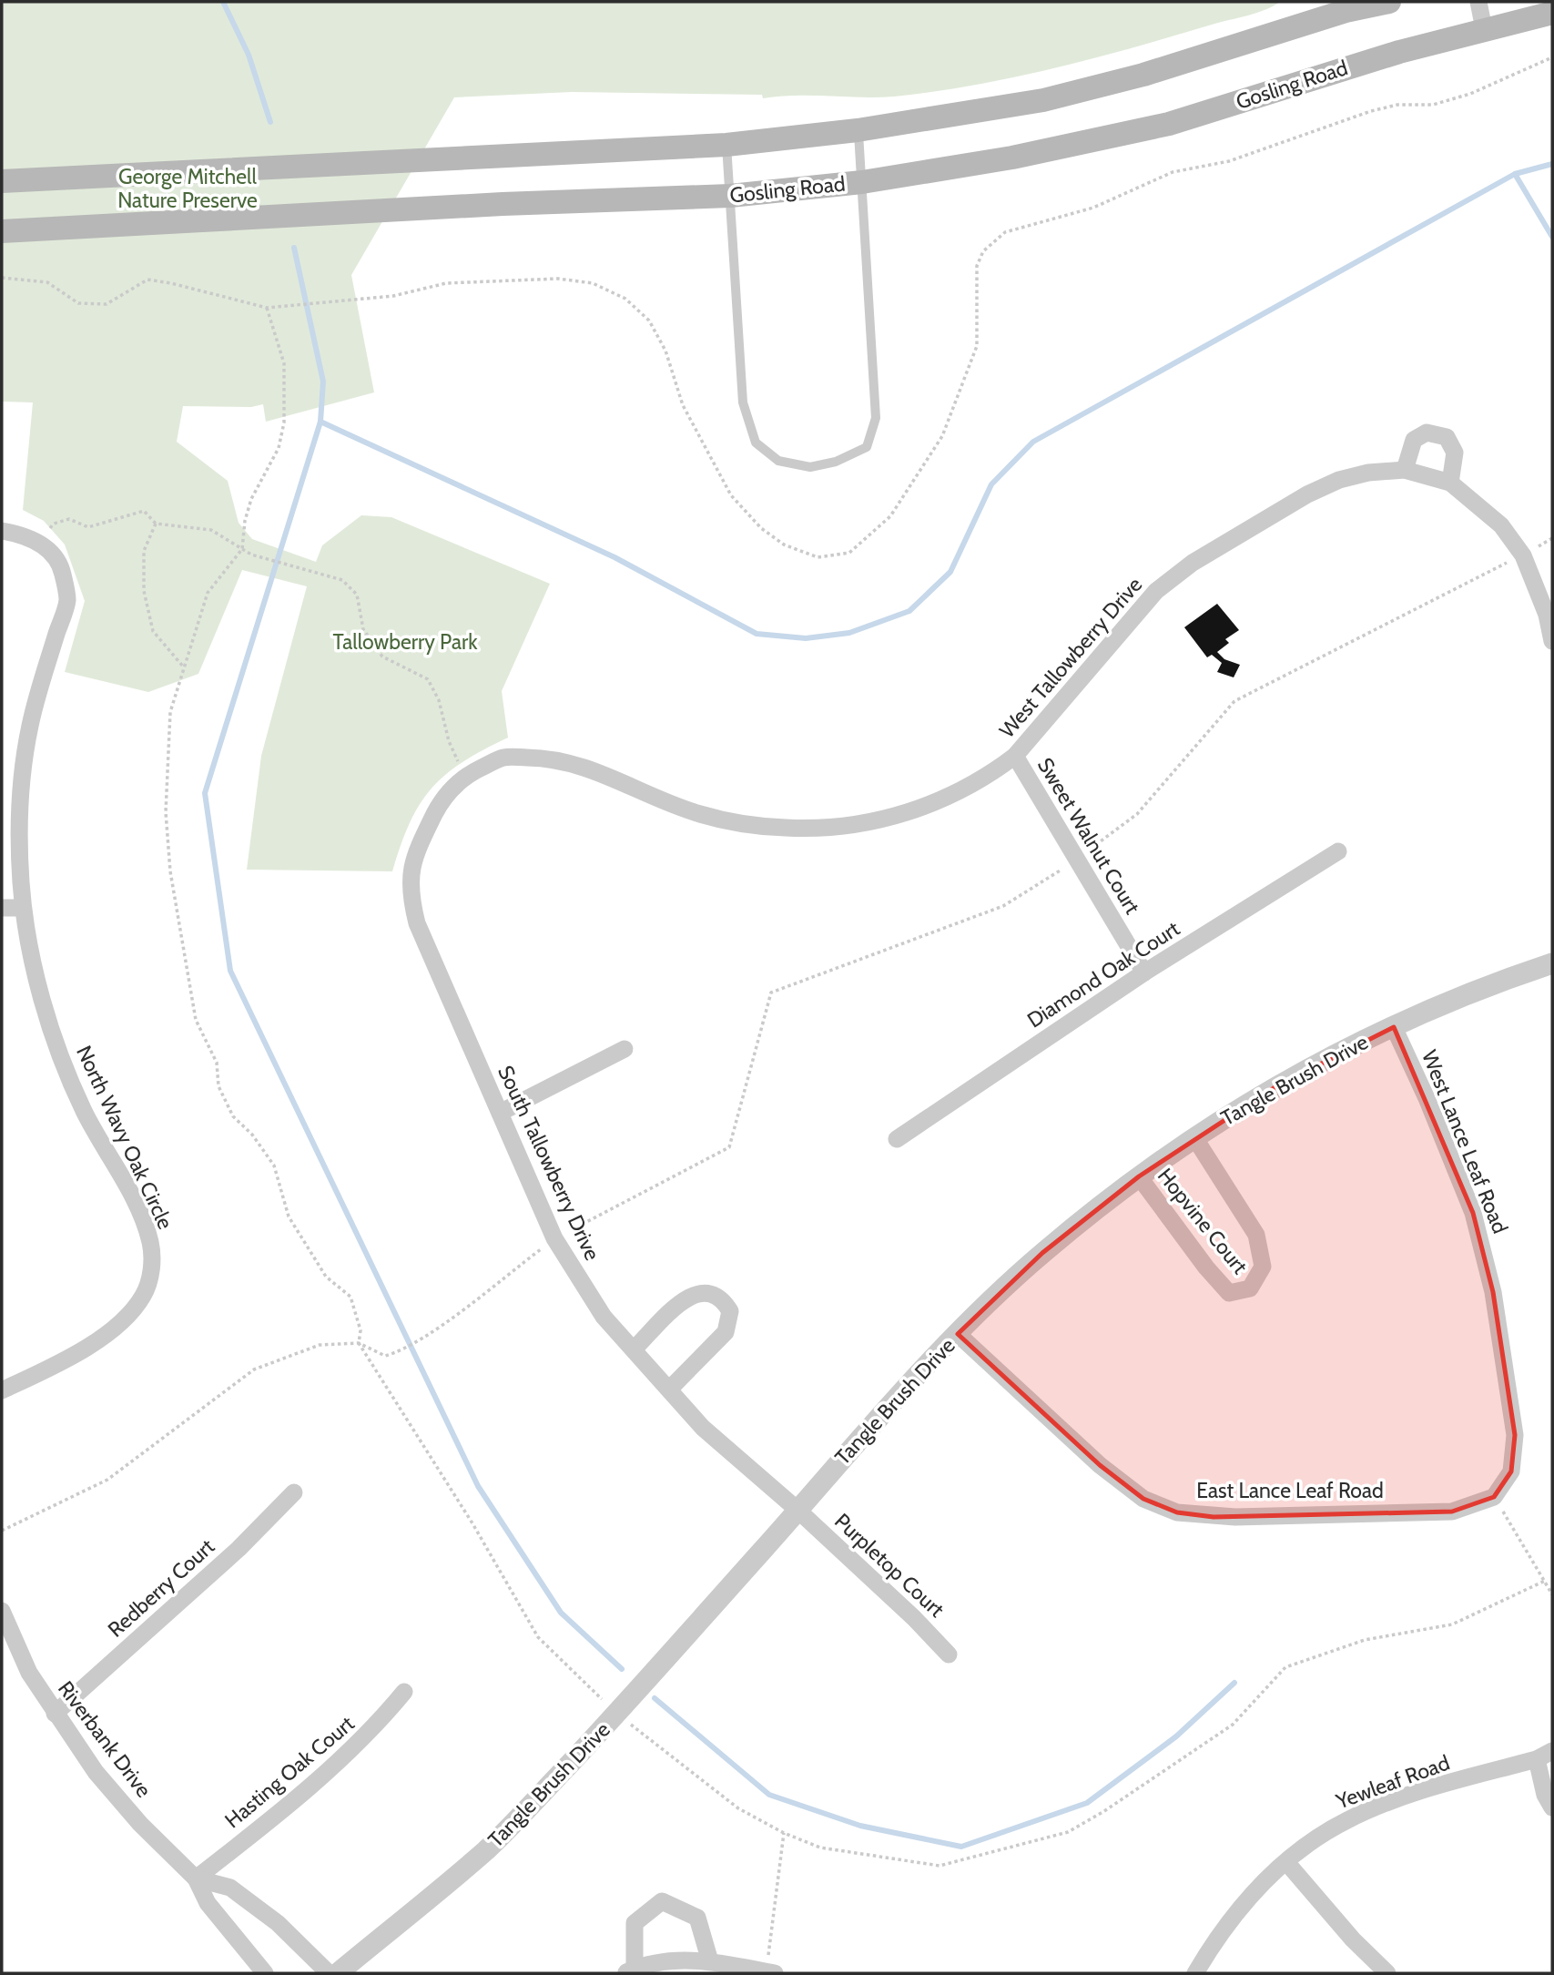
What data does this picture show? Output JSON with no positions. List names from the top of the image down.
{
  "streets": {
    "main road": ["Gosling Road"],
    "street": [
      "West Tallowberry Drive",
      "Sweet Walnut Court",
      "Diamond Oak Court",
      "Tangle Brush Drive",
      "North Wavy Oak Circle",
      "West Lance Leaf Road",
      "South Tallowberry Drive",
      "Hopvine Court",
      "East Lance Leaf Road",
      "Purpletop Court",
      "Redberry Court",
      "Riverbank Drive",
      "Hasting Oak Court",
      "Yewleaf Road"
    ]
  },
  "crossings": [
    ["West Tallowberry Drive", "Sweet Walnut Court"],
    ["West Tallowberry Drive", "South Tallowberry Drive"],
    ["Sweet Walnut Court", "Diamond Oak Court"],
    ["Tangle Brush Drive", "West Lance Leaf Road"],
    ["Tangle Brush Drive", "South Tallowberry Drive"],
    ["Tangle Brush Drive", "Hopvine Court"],
    ["Tangle Brush Drive", "East Lance Leaf Road"],
    ["Tangle Brush Drive", "Purpletop Court"],
    ["West Lance Leaf Road", "East Lance Leaf Road"],
    ["South Tallowberry Drive", "Purpletop Court"],
    ["Redberry Court", "Riverbank Drive"],
    ["Riverbank Drive", "Hasting Oak Court"]
  ],
  "parks": ["George Mitchell Nature Preserve", "Tallowberry Park"]
}
